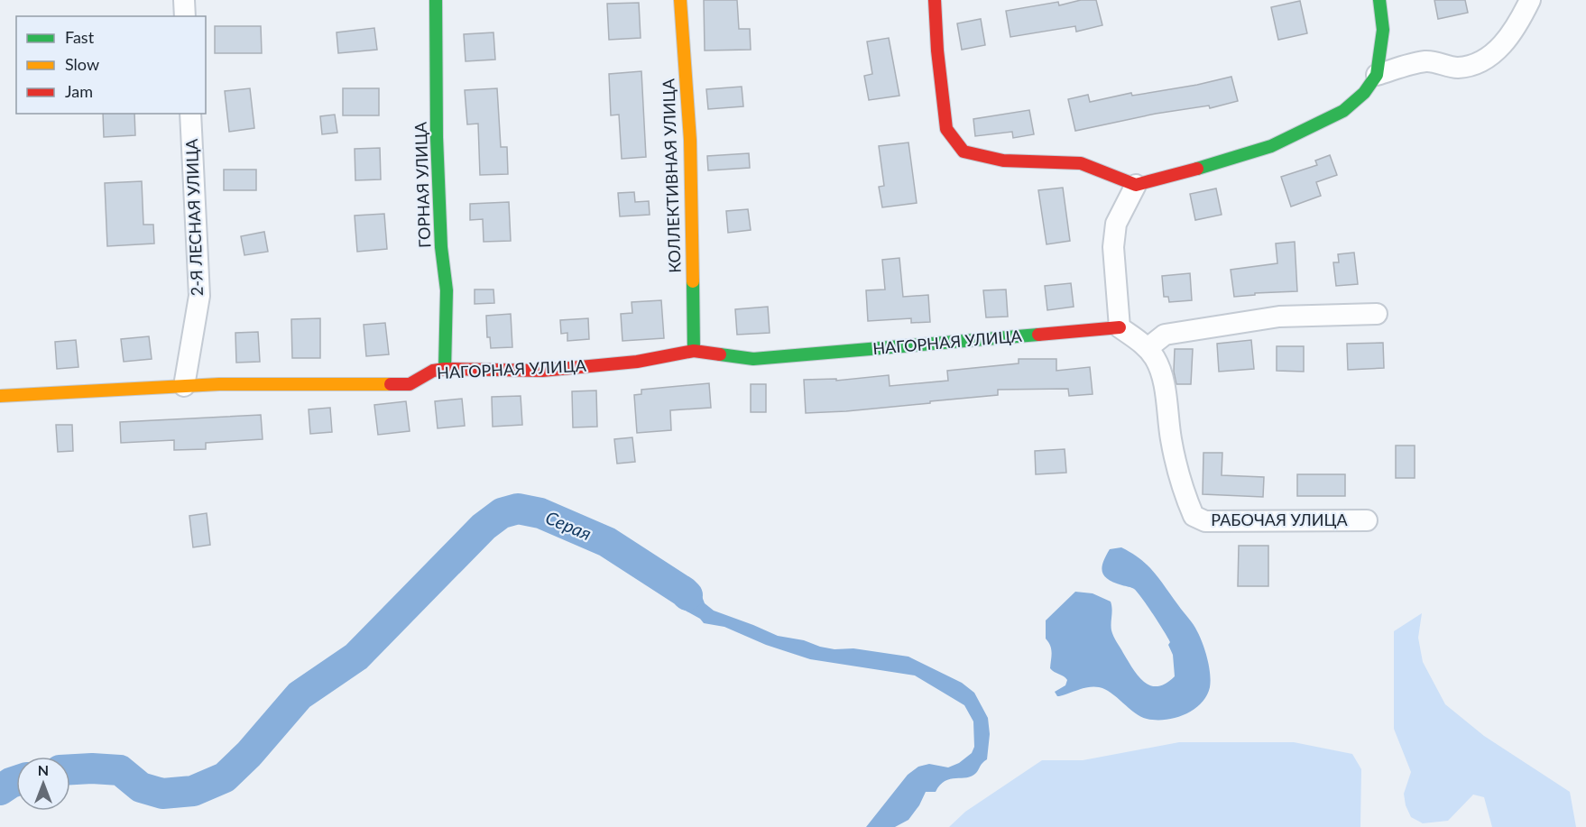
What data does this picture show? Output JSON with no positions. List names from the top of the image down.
{
  "streets": {
    "street": [
      "КОЛЛЕКТИВНАЯ УЛИЦА",
      "ГОРНАЯ УЛИЦА",
      "2-Я ЛЕСНАЯ УЛИЦА",
      "НАГОРНАЯ УЛИЦА",
      "РАБОЧАЯ УЛИЦА"
    ]
  },
  "crossings": [
    ["КОЛЛЕКТИВНАЯ УЛИЦА", "НАГОРНАЯ УЛИЦА"],
    ["ГОРНАЯ УЛИЦА", "НАГОРНАЯ УЛИЦА"],
    ["2-Я ЛЕСНАЯ УЛИЦА", "НАГОРНАЯ УЛИЦА"],
    ["НАГОРНАЯ УЛИЦА", "РАБОЧАЯ УЛИЦА"]
  ],
  "water": ["Серая"],
  "legend": ["Fast", "Slow", "Jam"],
  "north": "top"
}
